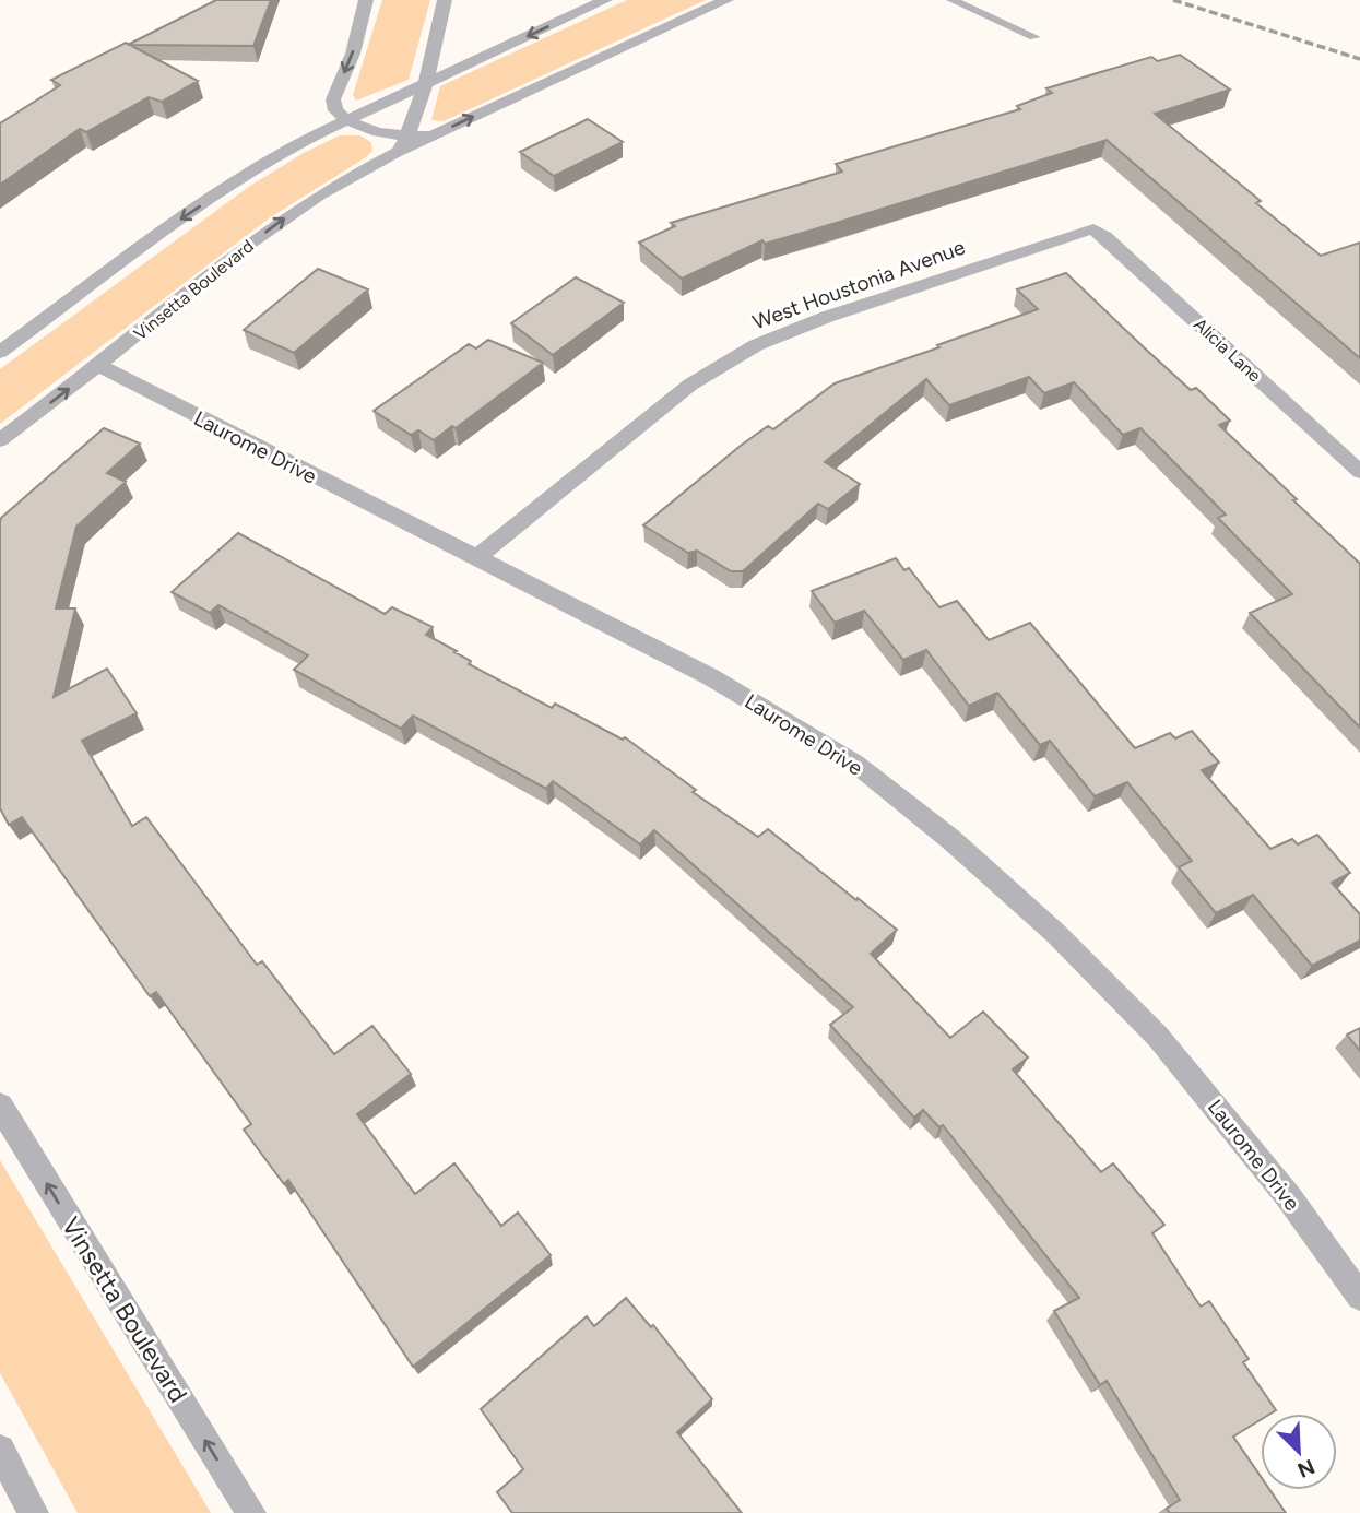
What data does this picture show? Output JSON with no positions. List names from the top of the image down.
{
  "streets": {
    "street": [
      "West Houstonia Avenue",
      "Vinsetta Boulevard",
      "Alicia Lane",
      "Laurome Drive"
    ]
  },
  "crossings": [
    ["West Houstonia Avenue", "Alicia Lane"],
    ["West Houstonia Avenue", "Laurome Drive"],
    ["Vinsetta Boulevard", "Laurome Drive"]
  ],
  "north": "bottom right"
}
